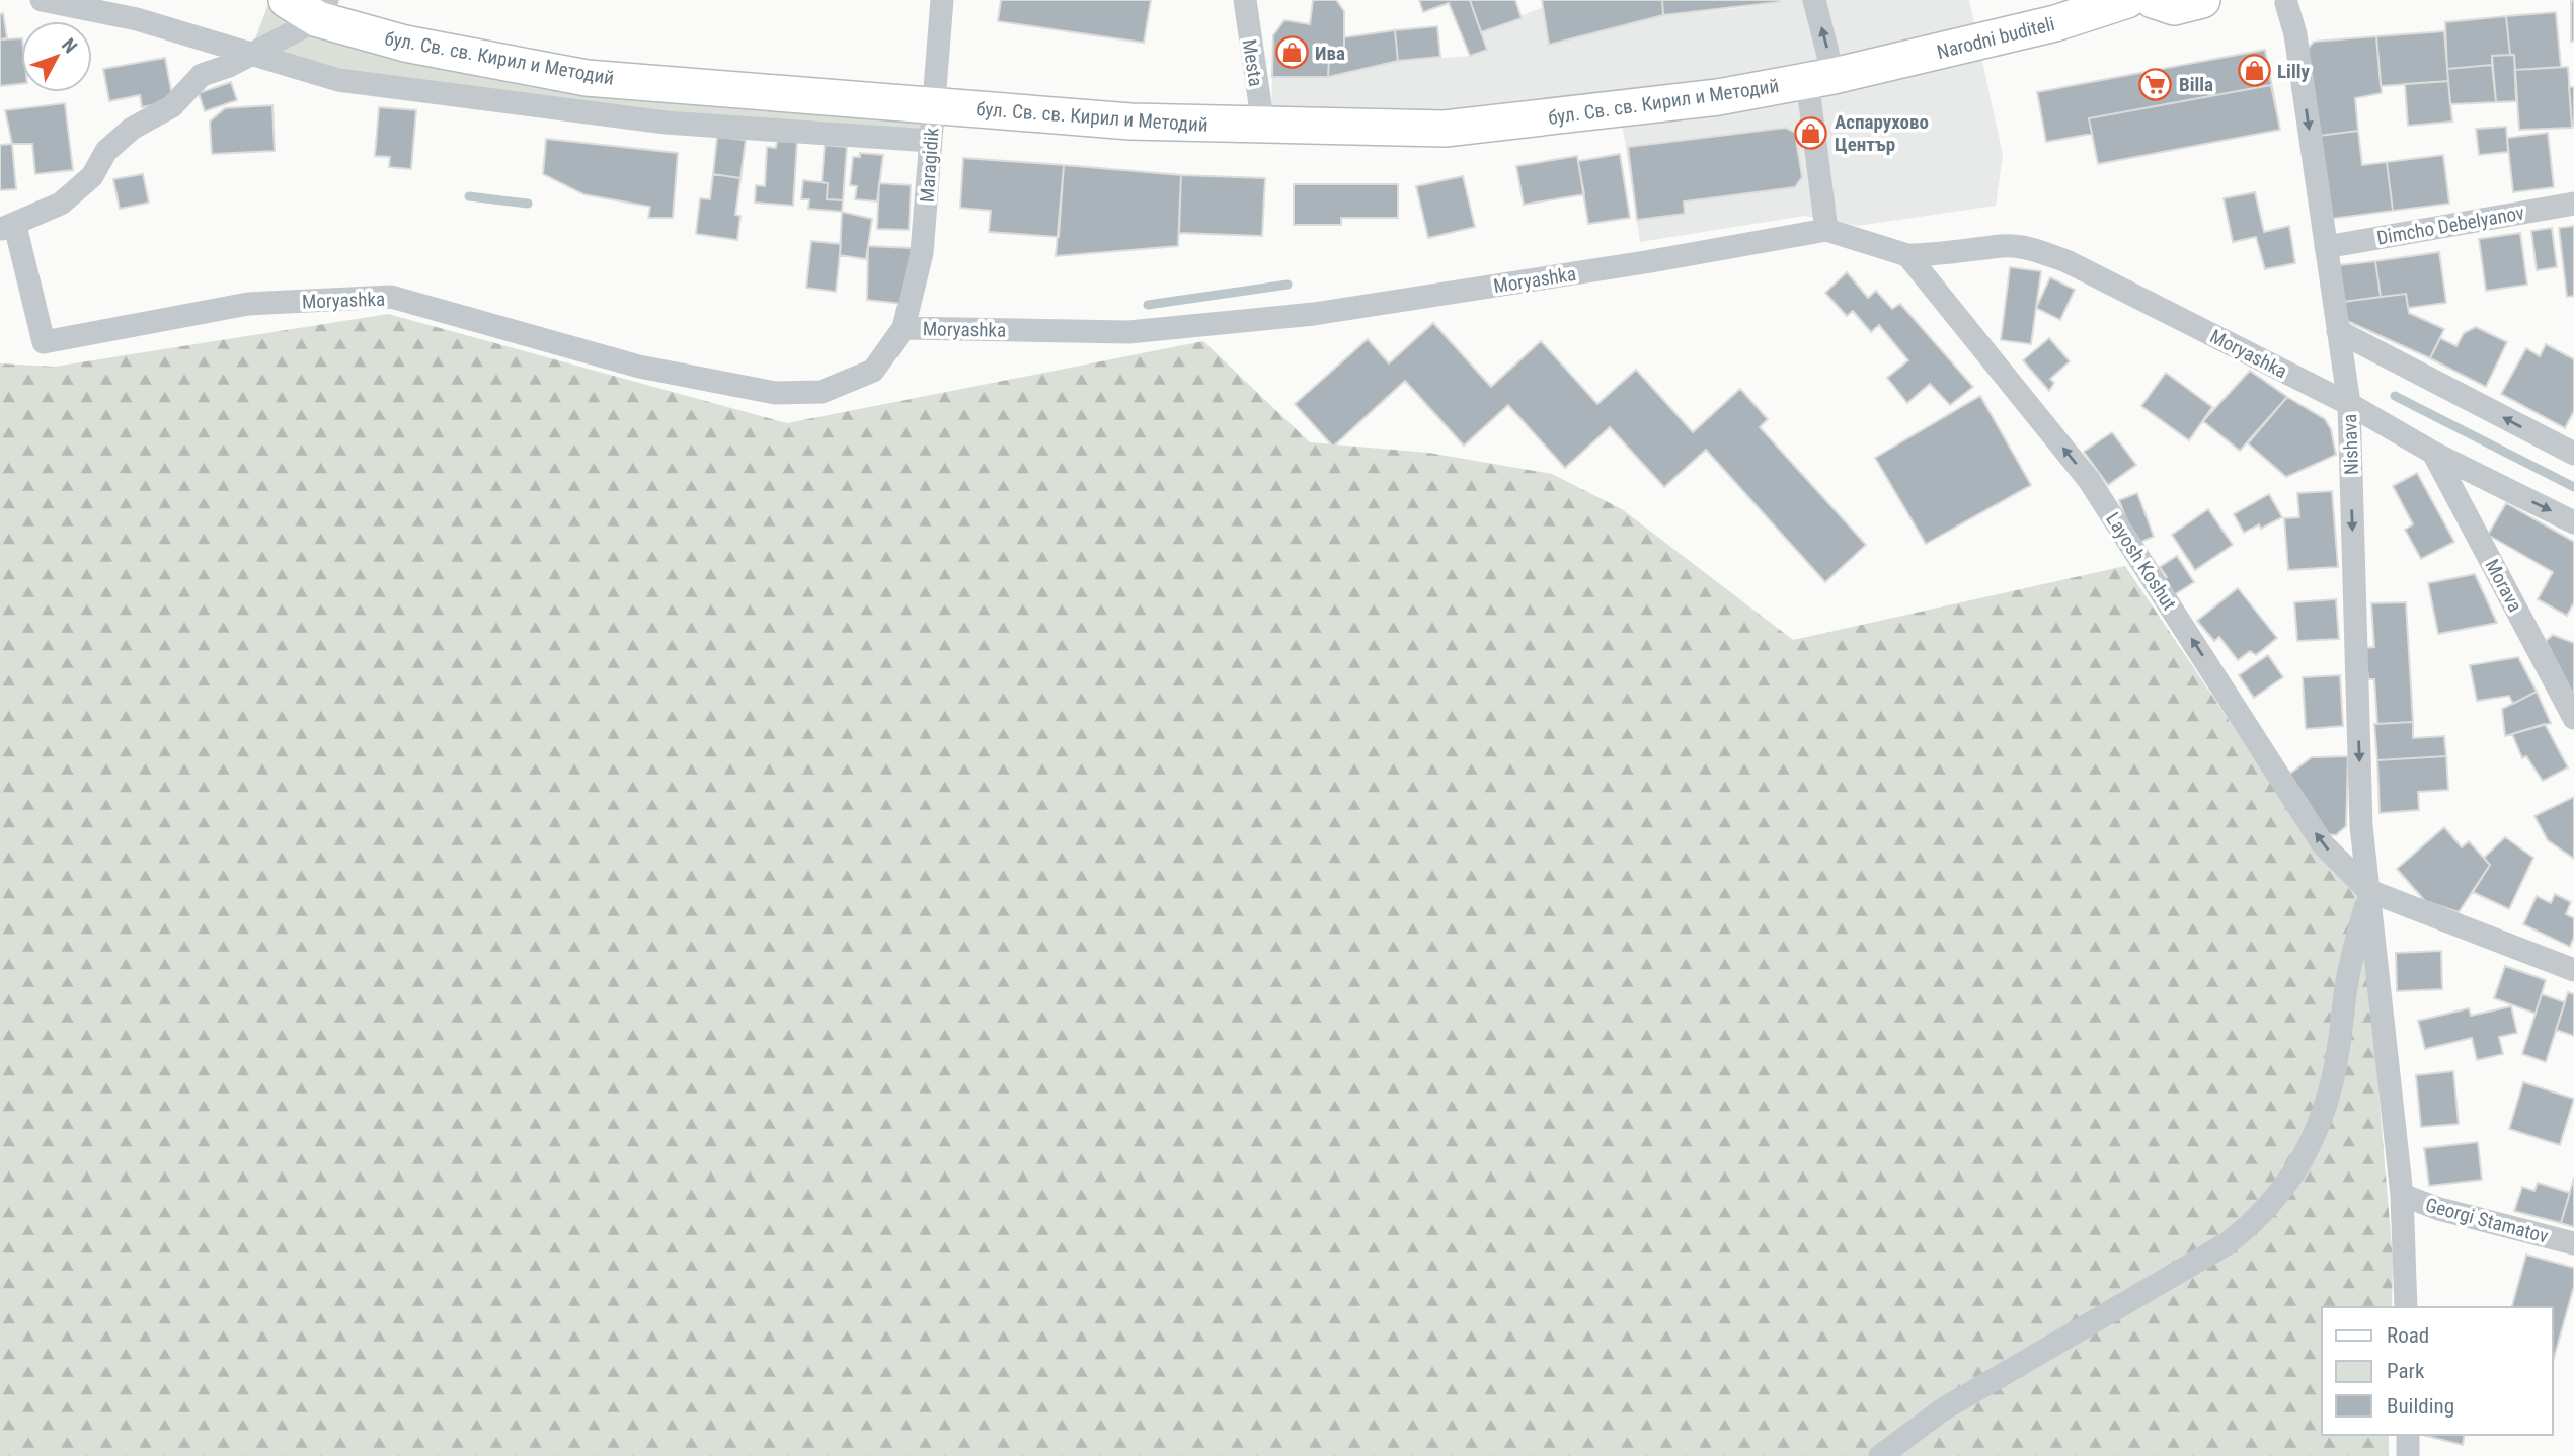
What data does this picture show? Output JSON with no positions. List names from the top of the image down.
{
  "streets": {
    "main road": ["Narodni buditeli", "бул. Св. св. Кирил и Методий"],
    "street": [
      "Mesta",
      "Maragidik",
      "Dimcho Debelyanov",
      "Moryashka",
      "Nishava",
      "Layosh Koshut",
      "Morava",
      "Georgi Stamatov"
    ]
  },
  "crossings": [
    ["Narodni buditeli", "бул. Св. св. Кирил и Методий"],
    ["бул. Св. св. Кирил и Методий", "Mesta"],
    ["бул. Св. св. Кирил и Методий", "Maragidik"],
    ["Maragidik", "Moryashka"],
    ["Dimcho Debelyanov", "Nishava"],
    ["Moryashka", "Nishava"],
    ["Moryashka", "Layosh Koshut"],
    ["Moryashka", "Morava"],
    ["Nishava", "Layosh Koshut"],
    ["Nishava", "Georgi Stamatov"]
  ],
  "one_way": ["Nishava", "Layosh Koshut"],
  "places": {
    "shop": ["Ива", "Lilly", "Аспарухово Център"],
    "supermarket": ["Billa"]
  },
  "legend": ["Road", "Park", "Building"],
  "north": "top right"
}
